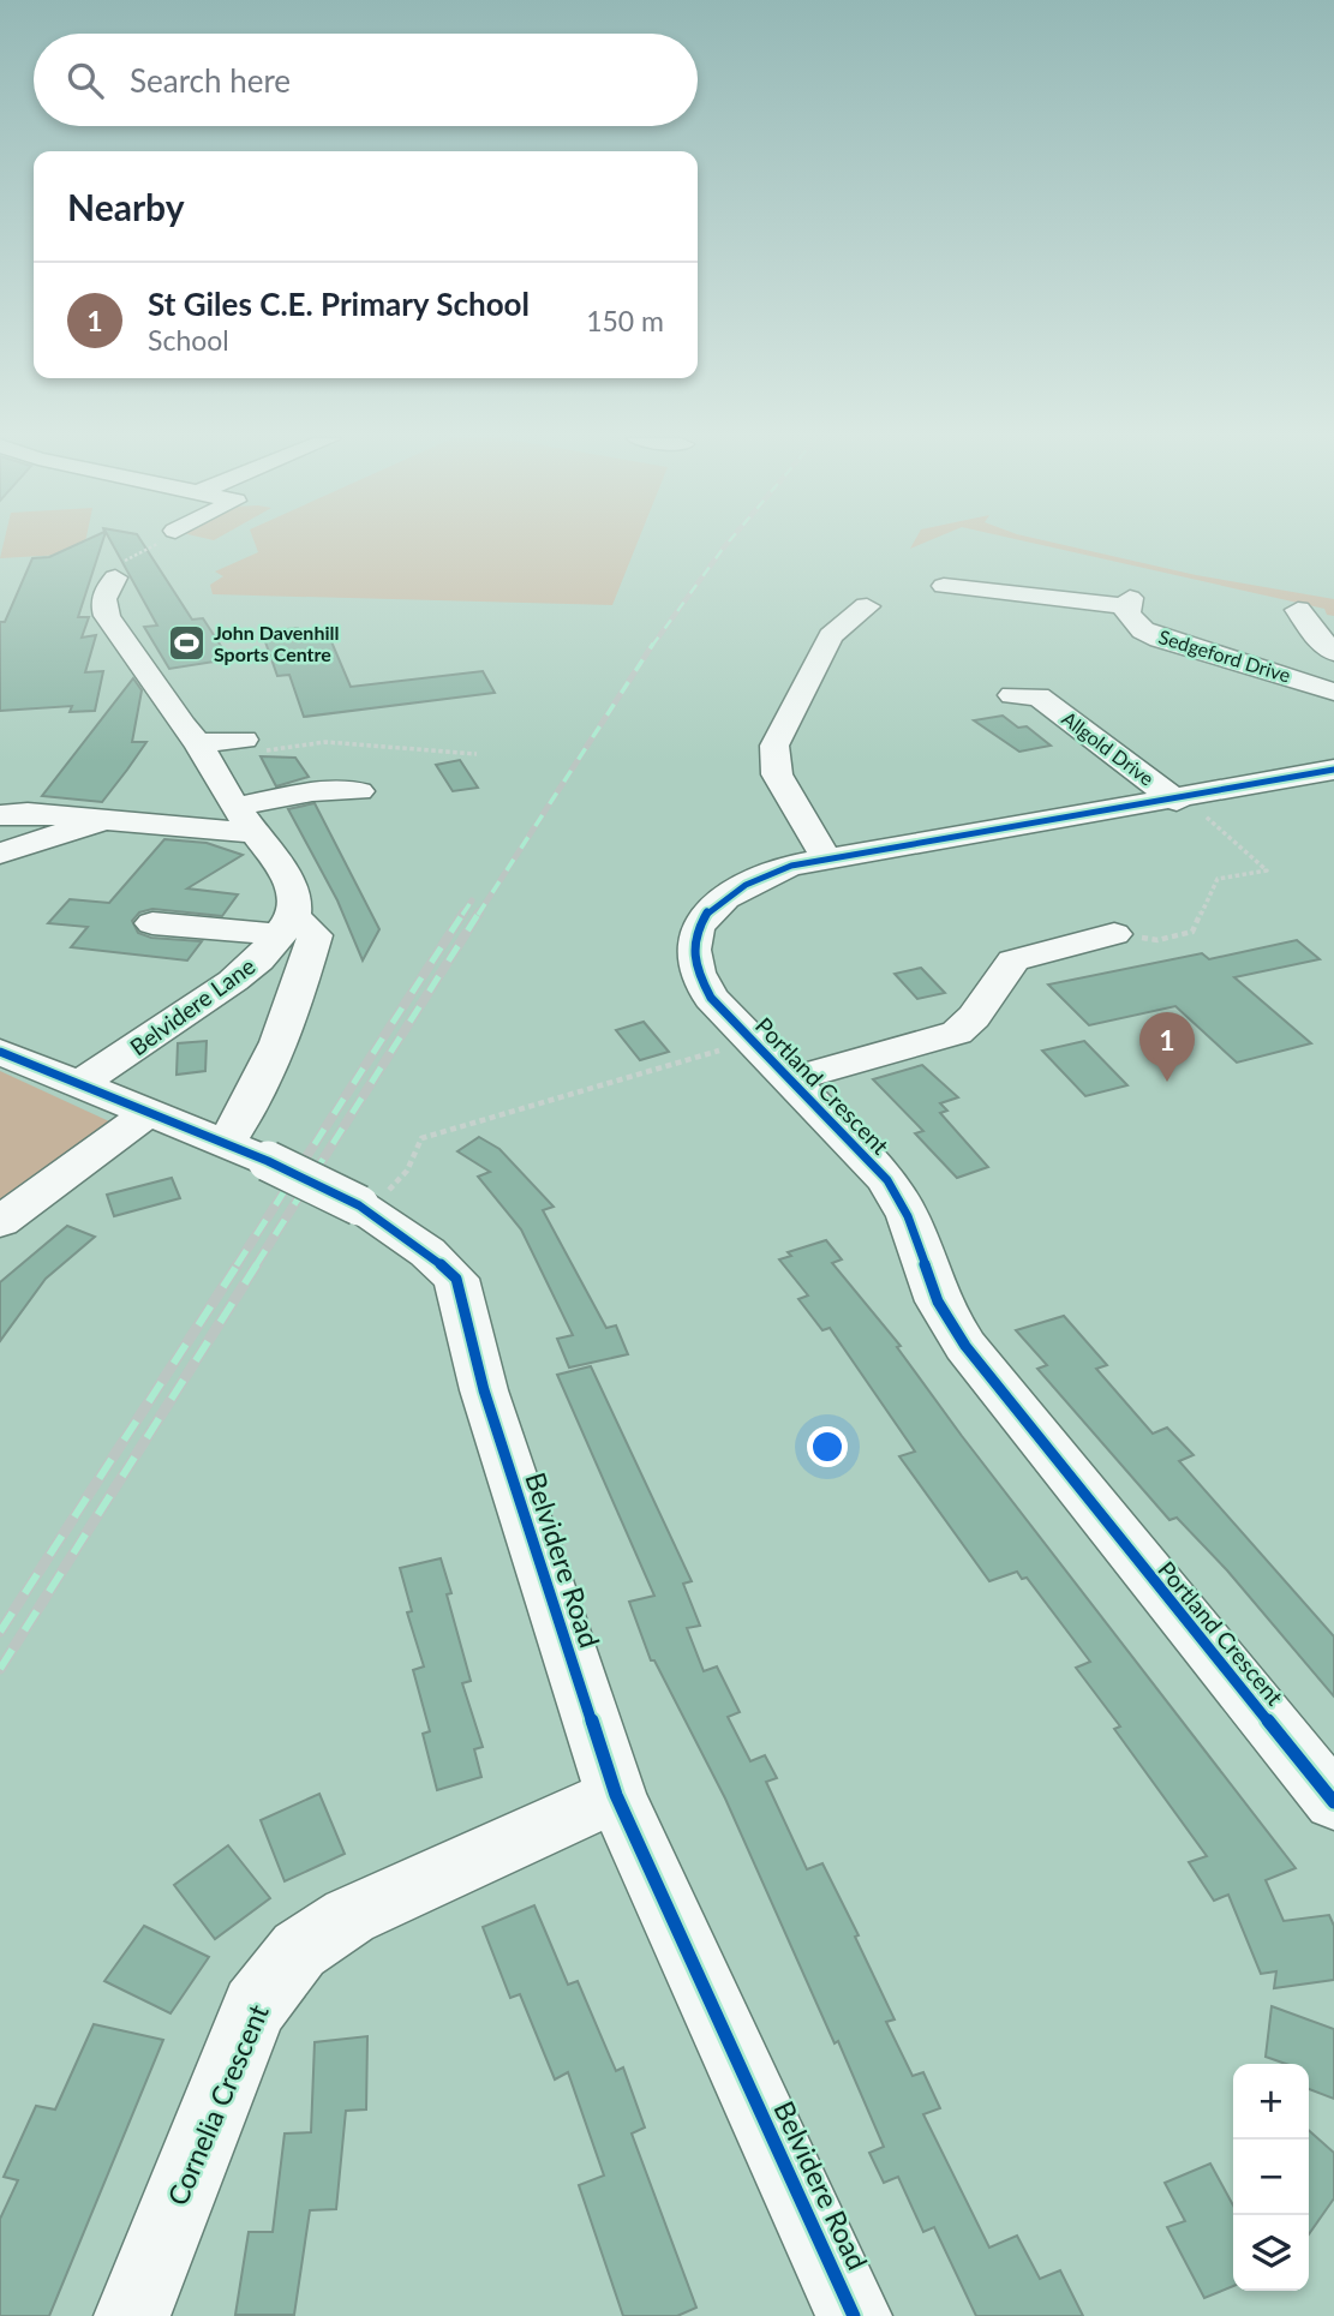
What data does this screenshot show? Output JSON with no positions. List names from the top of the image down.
{
  "streets": {
    "street": [
      "Sedgeford Drive",
      "Allgold Drive",
      "Belvidere Lane",
      "Portland Crescent",
      "Belvidere Road",
      "Cornelia Crescent"
    ]
  },
  "crossings": [
    ["Allgold Drive", "Portland Crescent"],
    ["Belvidere Lane", "Belvidere Road"],
    ["Belvidere Road", "Cornelia Crescent"]
  ],
  "places": {
    "sports": ["John Davenhill Sports Centre"]
  },
  "page": {
    "search": "Search here",
    "heading": "Nearby",
    "list": [
      {
        "mark": "1",
        "name": "St Giles C.E. Primary School",
        "note": "School",
        "value": "150 m"
      }
    ],
    "pins": "1",
    "map_buttons": ["+", "−"]
  }
}
